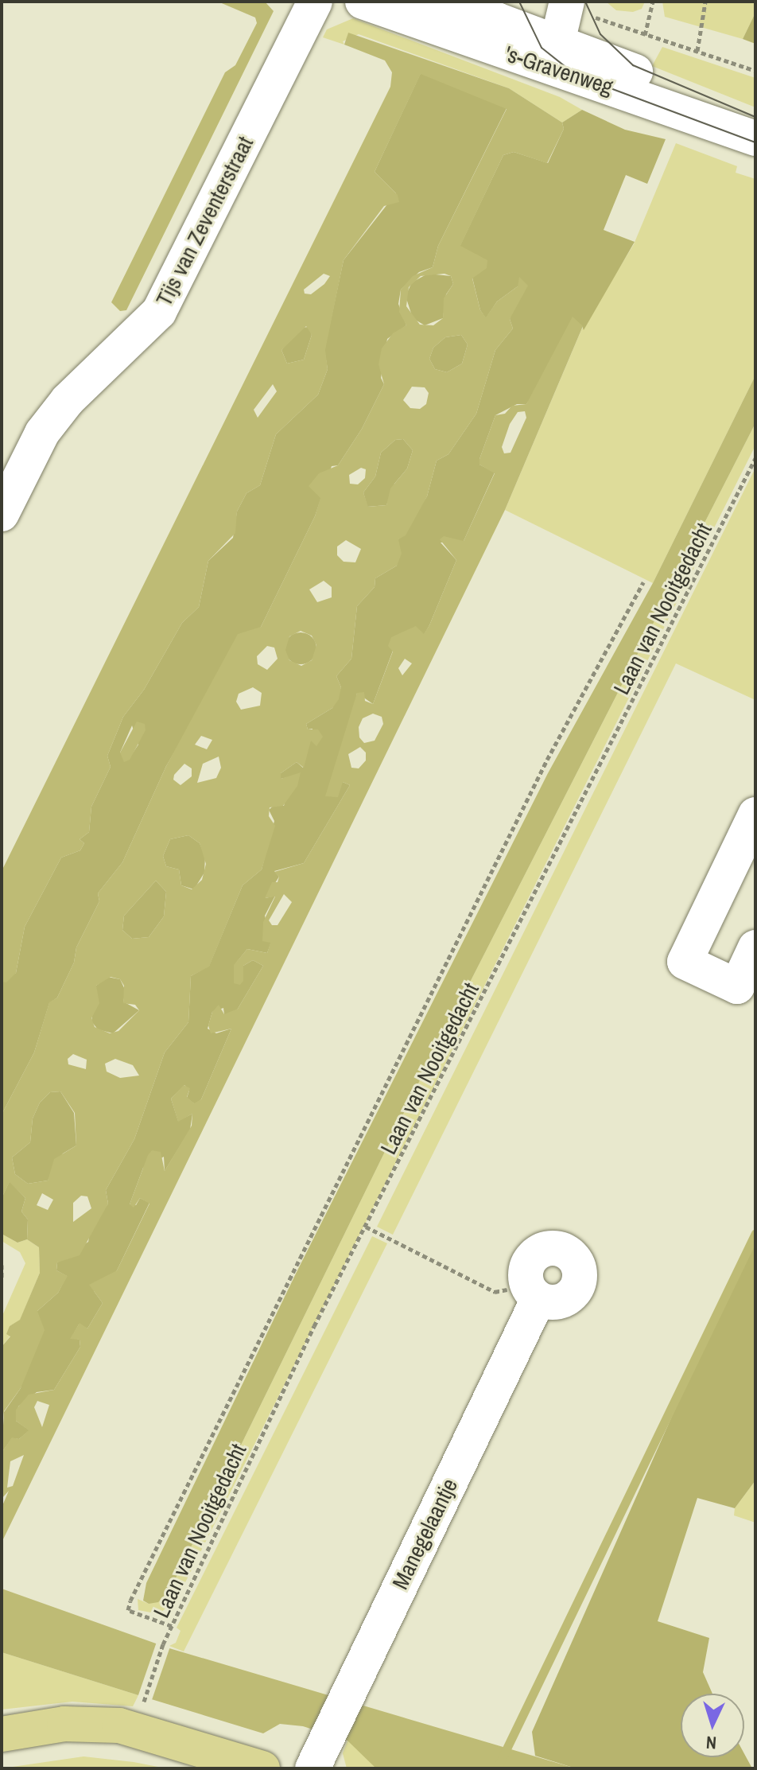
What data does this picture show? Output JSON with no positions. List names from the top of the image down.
{
  "streets": {
    "street": ["'s-Gravenweg", "Tijs van Zeventerstraat", "Manegelaantje"],
    "path": ["Laan van Nooitgedacht"]
  },
  "north": "bottom"
}
